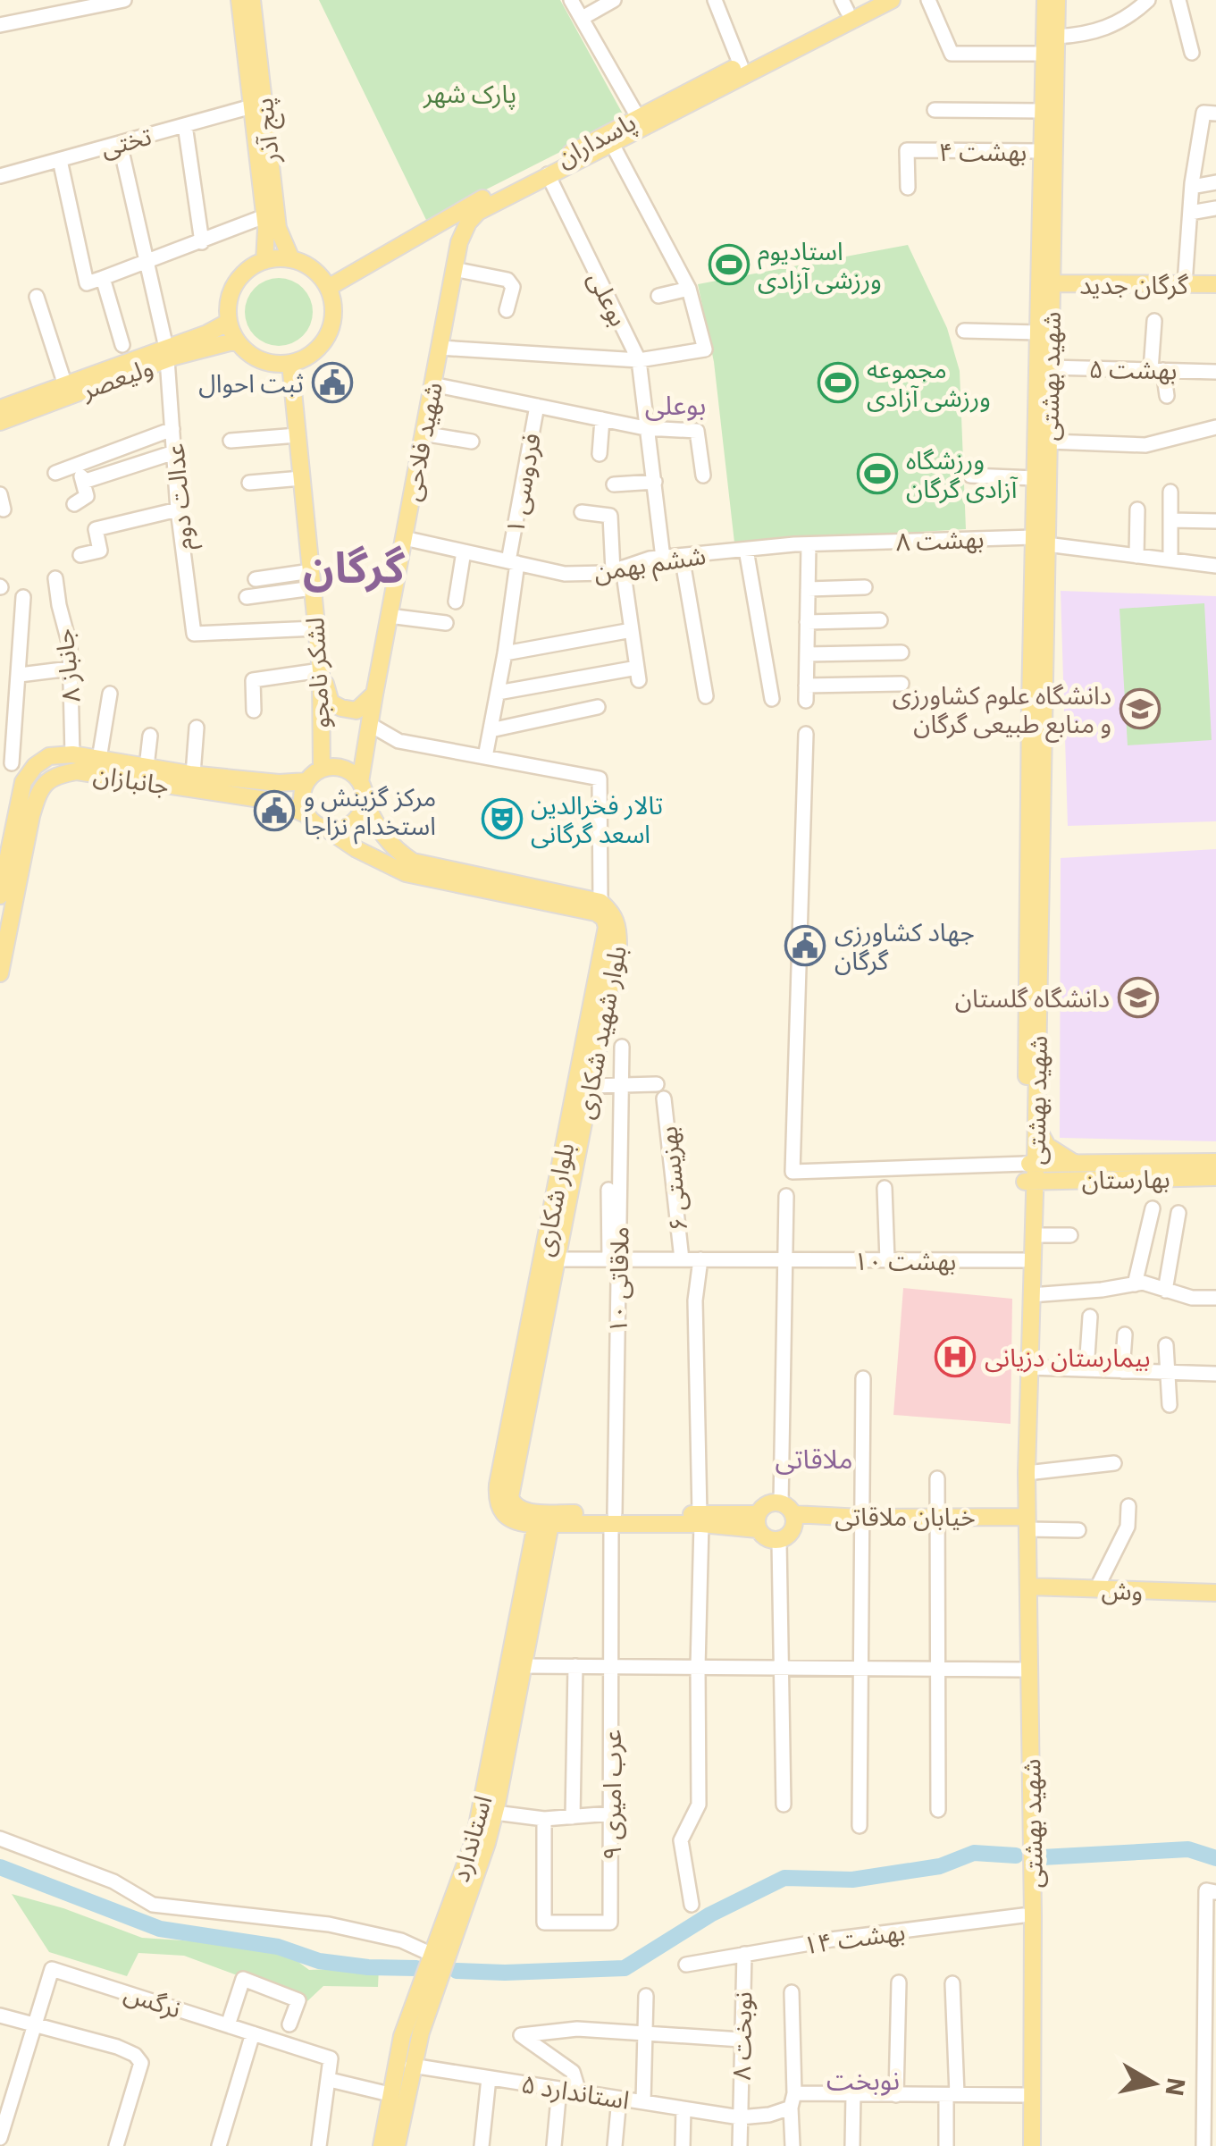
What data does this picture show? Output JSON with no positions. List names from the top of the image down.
{
  "streets": {
    "main road": [
      "پنج آذر",
      "پاسداران",
      "گرگان جدید",
      "شهید بهشتی",
      "ولیعصر",
      "شهید فلاحی",
      "لشکر نامجو",
      "جانبازان",
      "بلوار شهید شکاری",
      "بهارستان",
      "بلوار شکاری",
      "خیابان ملاقاتی",
      "وش",
      "استاندارد"
    ],
    "street": [
      "تختی",
      "۴ بهشت",
      "بوعلی",
      "بهشت ۵",
      "۱ فردوسی",
      "عدالت دوم",
      "۸ بهشت",
      "ششم بهمن",
      "جانباز ۸",
      "بهزیستی ۶",
      "بهشت ۱۰",
      "۱۰ ملاقاتی",
      "۹ عرب امیری",
      "بهشت ۱۴",
      "نرگس",
      "۸ نوبخت",
      "۵ استاندارد"
    ]
  },
  "crossings": [
    ["پنج آذر", "پاسداران"],
    ["پنج آذر", "تختی"],
    ["پنج آذر", "ولیعصر"],
    ["پنج آذر", "لشکر نامجو"],
    ["پاسداران", "بوعلی"],
    ["پاسداران", "ولیعصر"],
    ["پاسداران", "شهید فلاحی"],
    ["پاسداران", "لشکر نامجو"],
    ["تختی", "عدالت دوم"],
    ["۴ بهشت", "شهید بهشتی"],
    ["گرگان جدید", "شهید بهشتی"],
    ["بوعلی", "ششم بهمن"],
    ["بهشت ۵", "شهید بهشتی"],
    ["شهید بهشتی", "۸ بهشت"],
    ["شهید بهشتی", "بهارستان"],
    ["شهید بهشتی", "بهشت ۱۰"],
    ["شهید بهشتی", "خیابان ملاقاتی"],
    ["شهید بهشتی", "وش"],
    ["شهید بهشتی", "بهشت ۱۴"],
    ["شهید بهشتی", "۵ استاندارد"],
    ["ولیعصر", "عدالت دوم"],
    ["ولیعصر", "لشکر نامجو"],
    ["شهید فلاحی", "ششم بهمن"],
    ["شهید فلاحی", "لشکر نامجو"],
    ["شهید فلاحی", "جانبازان"],
    ["شهید فلاحی", "بلوار شکاری"],
    ["۱ فردوسی", "ششم بهمن"],
    ["عدالت دوم", "لشکر نامجو"],
    ["۸ بهشت", "ششم بهمن"],
    ["جانباز ۸", "جانبازان"],
    ["لشکر نامجو", "جانبازان"],
    ["لشکر نامجو", "بلوار شکاری"],
    ["جانبازان", "بلوار شکاری"],
    ["بلوار شهید شکاری", "بلوار شکاری"],
    ["بلوار شهید شکاری", "بهشت ۱۰"],
    ["بلوار شهید شکاری", "استاندارد"],
    ["بهزیستی ۶", "بهشت ۱۰"],
    ["بلوار شکاری", "۱۰ ملاقاتی"],
    ["بلوار شکاری", "خیابان ملاقاتی"],
    ["بلوار شکاری", "استاندارد"],
    ["بهشت ۱۰", "۱۰ ملاقاتی"],
    ["۱۰ ملاقاتی", "۹ عرب امیری"],
    ["استاندارد", "۵ استاندارد"],
    ["بهشت ۱۴", "۸ نوبخت"],
    ["۸ نوبخت", "۵ استاندارد"]
  ],
  "districts": [
    "بوعلی",
    "گرگان",
    "ملاقاتی",
    "نوبخت"
  ],
  "parks": ["پارک شهر"],
  "places": {
    "sports": ["استادیوم ورزشی آزادی", "مجموعه ورزشی آزادی", "ورزشگاه آزادی گرگان"],
    "public building": ["ثبت احوال", "مرکز گزینش و استخدام نزاجا", "جهاد کشاورزی گرگان"],
    "school or university": ["دانشگاه علوم کشاورزی و منابع طبیعی گرگان", "دانشگاه گلستان"],
    "theatre": ["تالار فخرالدین اسعد گرگانی"],
    "hospital": ["بیمارستان دزیانی"]
  },
  "north": "right"
}
